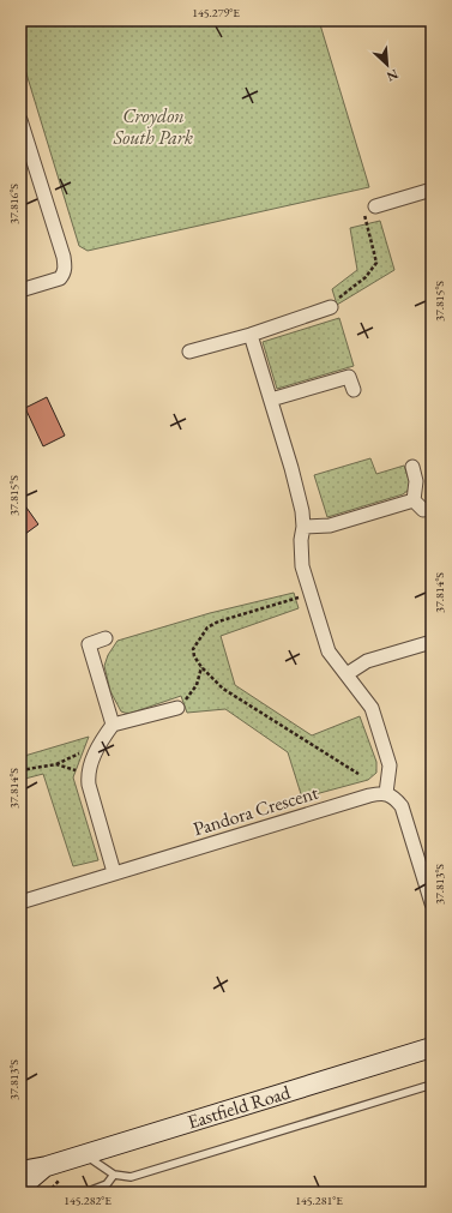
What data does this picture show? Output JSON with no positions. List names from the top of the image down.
{
  "streets": {
    "main road": ["Eastfield Road"],
    "street": ["Pandora Crescent"]
  },
  "parks": ["Croydon South Park"],
  "north": "bottom right",
  "coordinates": [
    "145.279°E",
    "37.816°S",
    "37.815°S",
    "37.814°S",
    "37.813°S",
    "145.282°E",
    "145.281°E"
  ]
}
